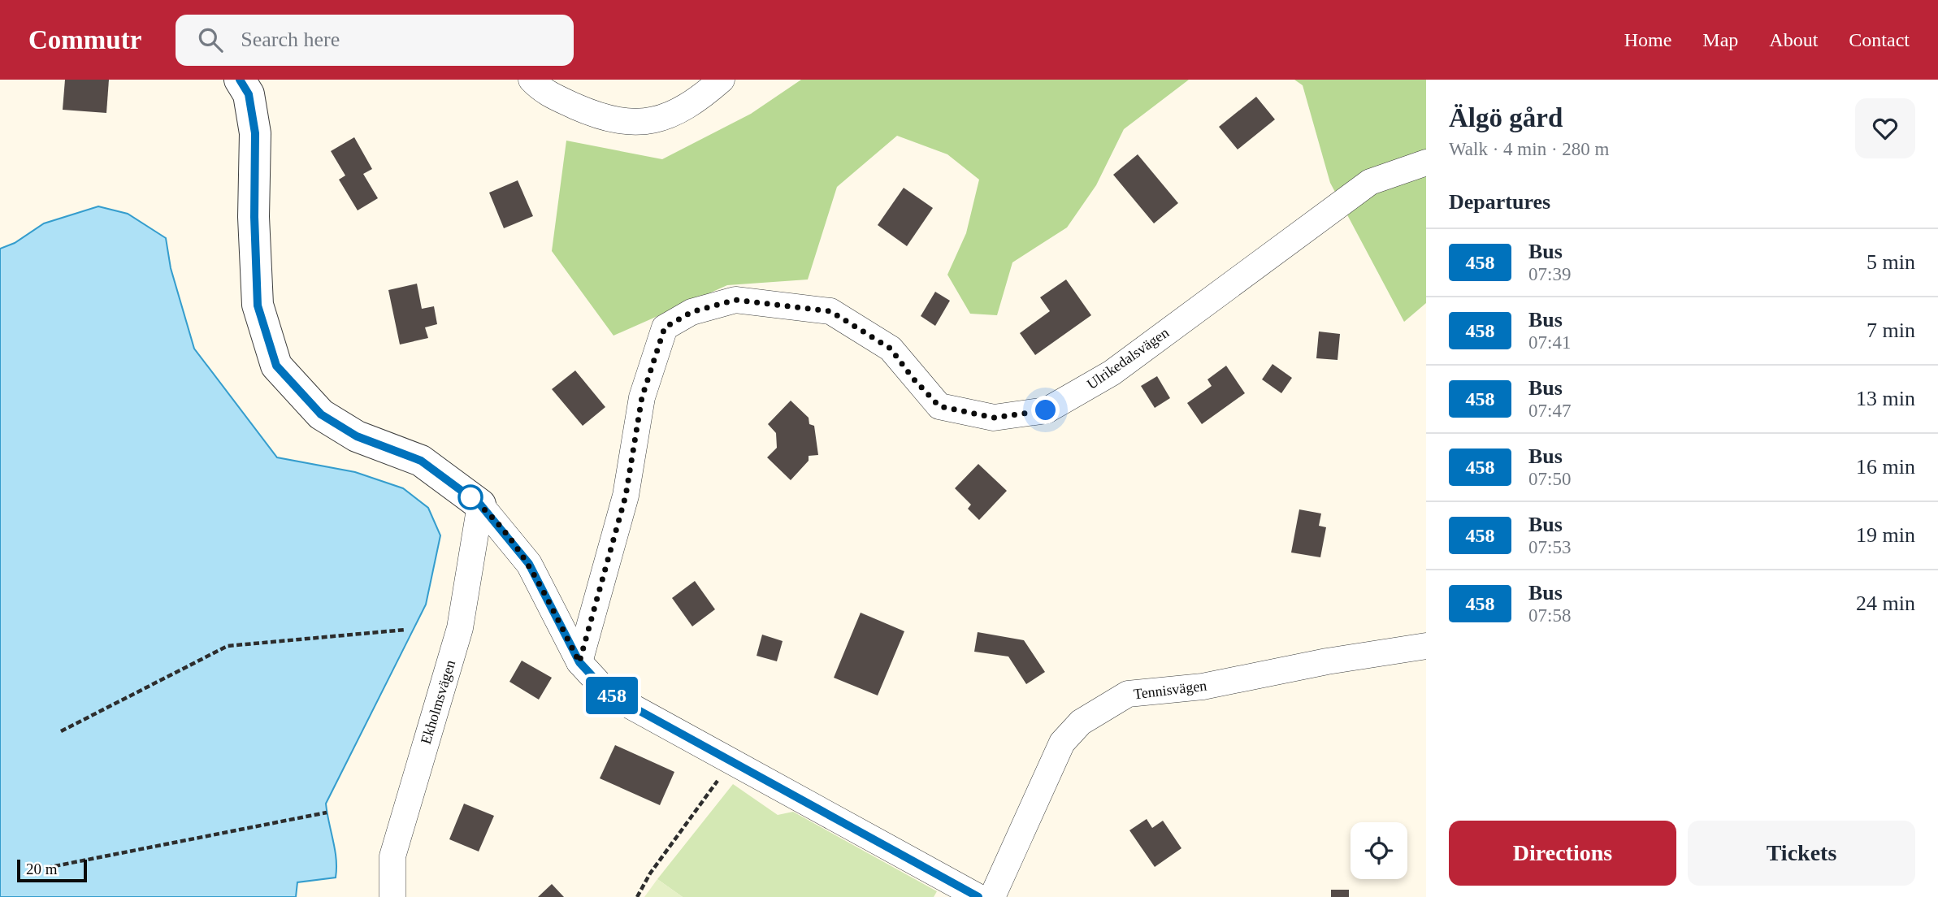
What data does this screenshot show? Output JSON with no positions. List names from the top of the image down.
{
  "streets": {
    "street": ["Ulrikedalsvägen", "Tennisvägen", "Ekholmsvägen"]
  },
  "lines": ["bus line 458"],
  "scale_bar": "20 m",
  "page": {
    "header": "Commutr",
    "search": "Search here",
    "nav": [
      "Home",
      "Map",
      "About",
      "Contact"
    ],
    "on_map": "458",
    "heading": [
      ["Älgö gård", "Walk · 4 min · 280 m"],
      "Departures"
    ],
    "list": [
      {
        "mark": "458",
        "name": "Bus",
        "note": "07:39",
        "value": "5 min"
      },
      {
        "mark": "458",
        "name": "Bus",
        "note": "07:41",
        "value": "7 min"
      },
      {
        "mark": "458",
        "name": "Bus",
        "note": "07:47",
        "value": "13 min"
      },
      {
        "mark": "458",
        "name": "Bus",
        "note": "07:50",
        "value": "16 min"
      },
      {
        "mark": "458",
        "name": "Bus",
        "note": "07:53",
        "value": "19 min"
      },
      {
        "mark": "458",
        "name": "Bus",
        "note": "07:58",
        "value": "24 min"
      }
    ],
    "buttons": ["Directions", "Tickets"],
    "scale": "20 m"
  }
}
